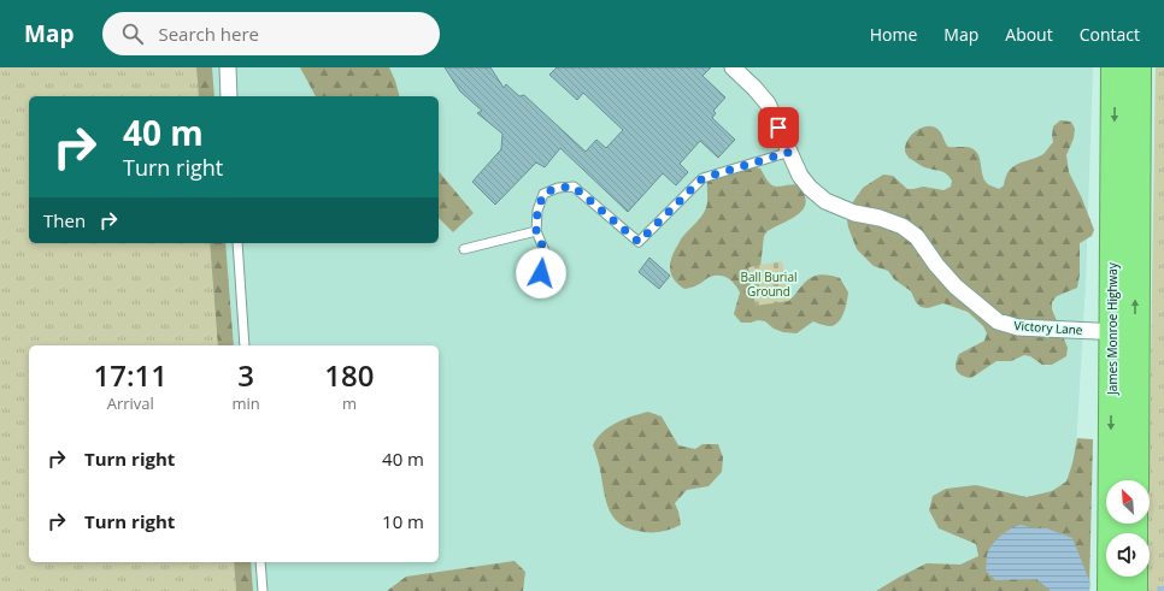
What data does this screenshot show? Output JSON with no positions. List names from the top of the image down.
{
  "streets": {
    "highway": ["James Monroe Highway"],
    "street": ["Victory Lane"]
  },
  "crossings": [
    ["Victory Lane", "James Monroe Highway"]
  ],
  "parks": ["Ball Burial Ground"],
  "north": "top left",
  "page": {
    "header": "Map",
    "search": "Search here",
    "nav": [
      "Home",
      "Map",
      "About",
      "Contact"
    ],
    "turn": ["40 m", "Turn right"],
    "then": "Then",
    "eta": [
      "17:11",
      "Arrival",
      "3",
      "min",
      "180",
      "m"
    ],
    "list": [
      {
        "name": "Turn right",
        "value": "40 m"
      },
      {
        "name": "Turn right",
        "value": "10 m"
      }
    ]
  }
}
